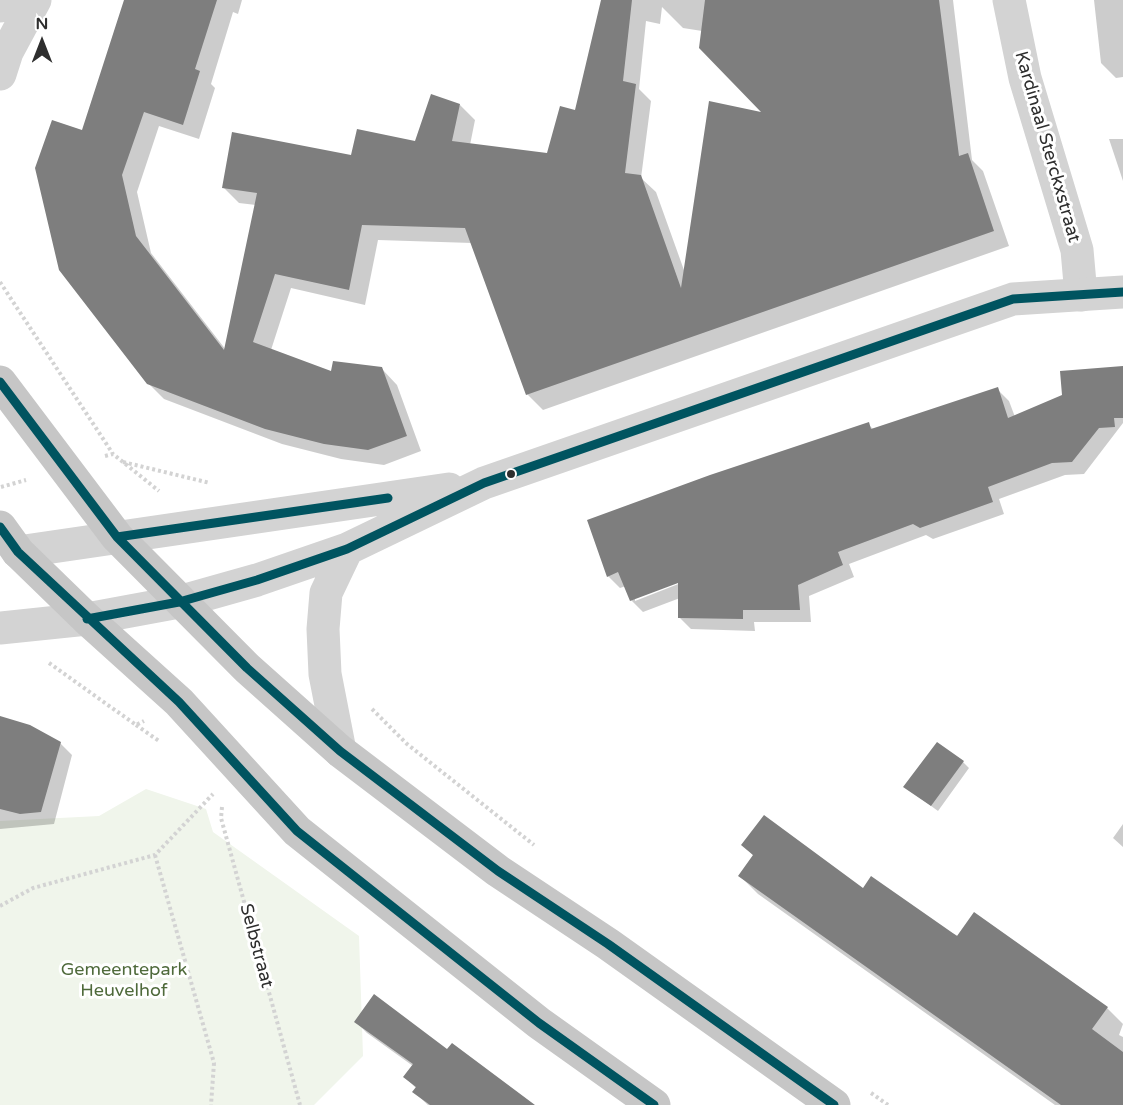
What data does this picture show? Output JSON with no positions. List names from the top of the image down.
{
  "streets": {
    "street": ["Kardinaal Sterckxstraat"],
    "path": ["Selbstraat"]
  },
  "parks": ["Gemeentepark Heuvelhof"],
  "north": "top"
}
